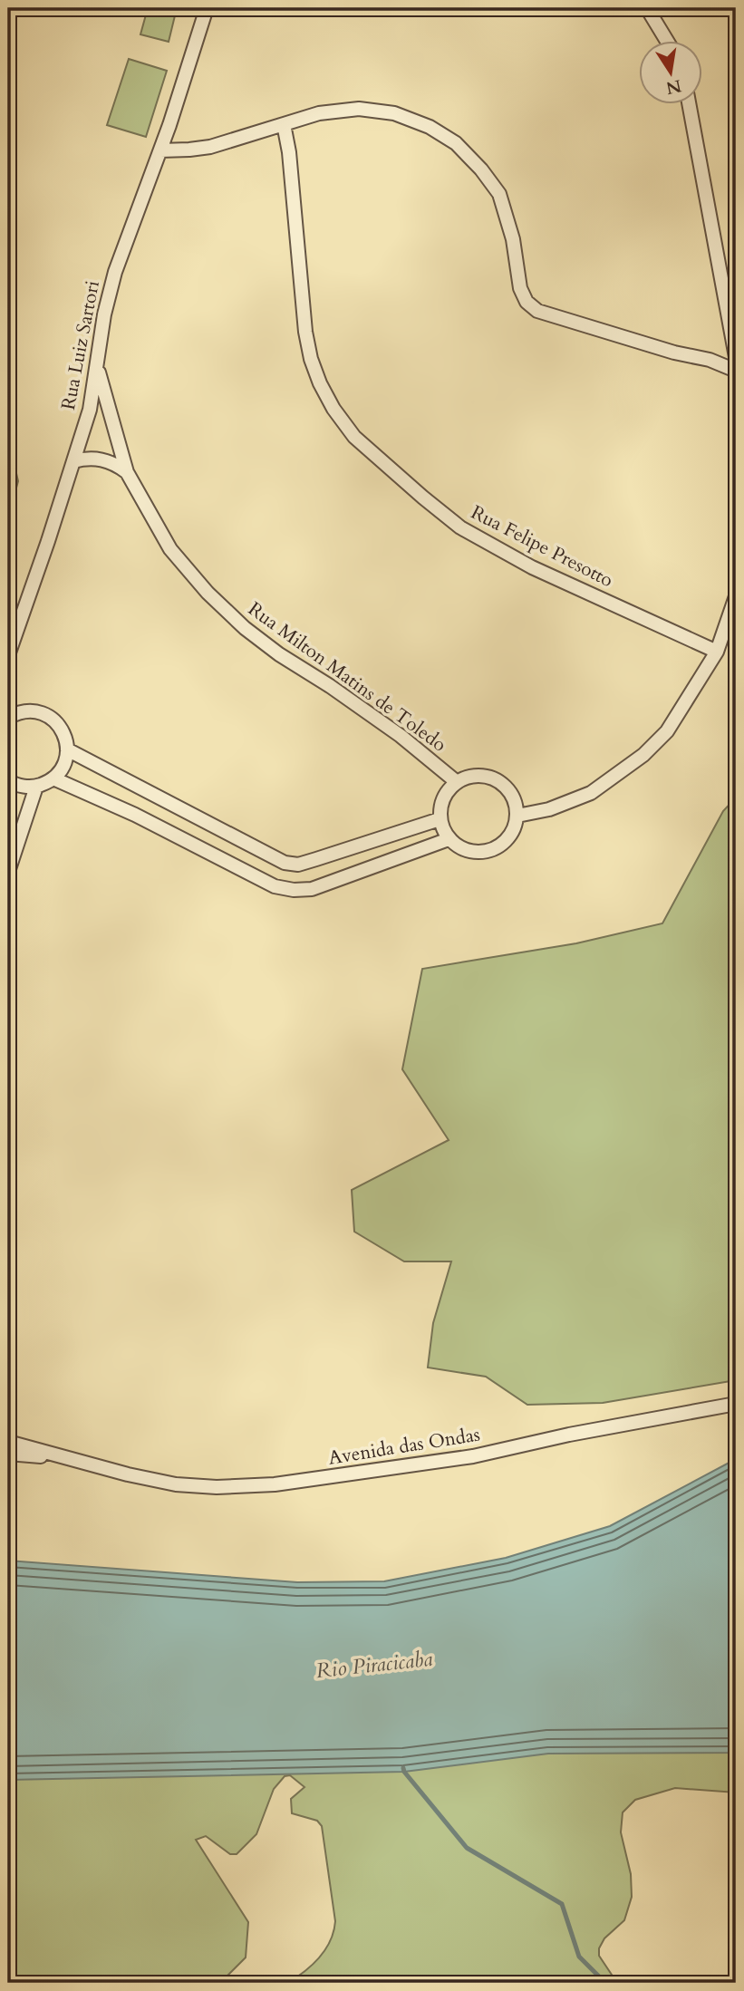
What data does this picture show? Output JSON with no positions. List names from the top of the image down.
{
  "streets": {
    "street": [
      "Rua Luiz Sartori",
      "Rua Felipe Presotto",
      "Rua Milton Matins de Toledo",
      "Avenida das Ondas"
    ]
  },
  "crossings": [
    ["Rua Luiz Sartori", "Rua Milton Matins de Toledo"]
  ],
  "water": ["Rio Piracicaba"],
  "north": "bottom"
}
